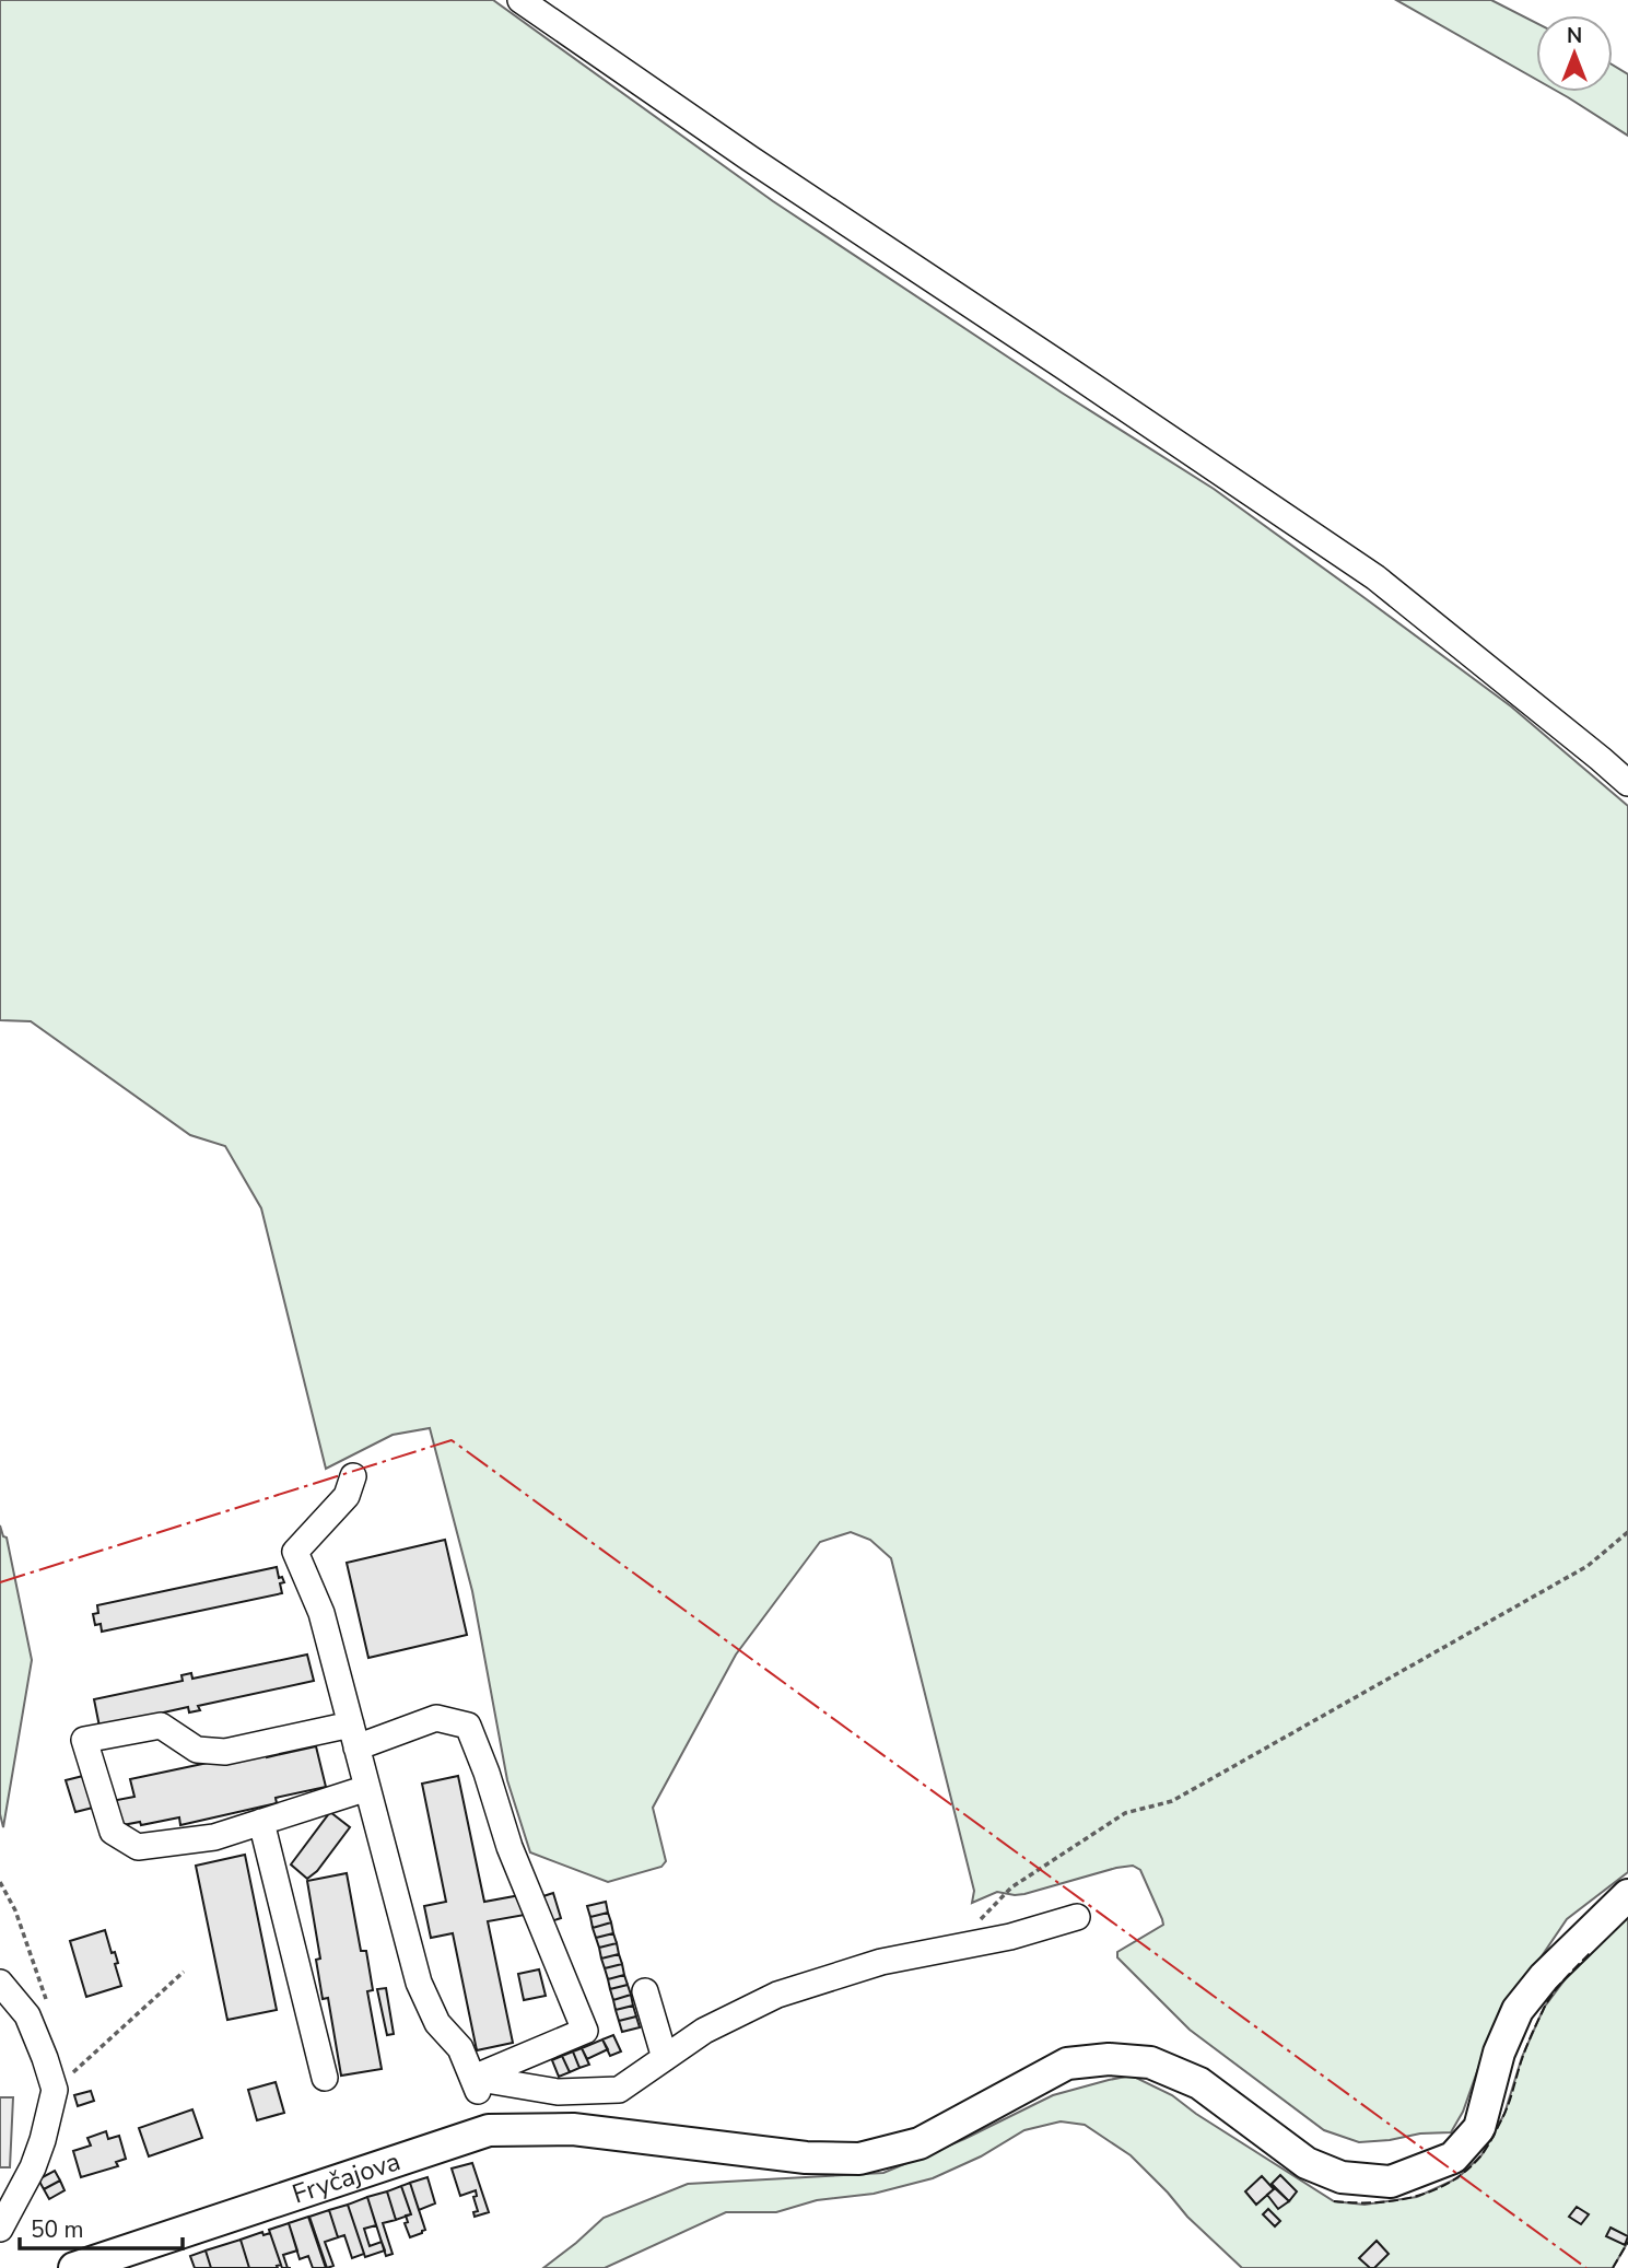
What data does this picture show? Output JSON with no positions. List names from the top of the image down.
{
  "streets": {
    "main road": ["Fryčajova"]
  },
  "scale_bar": "50 m",
  "north": "top"
}
